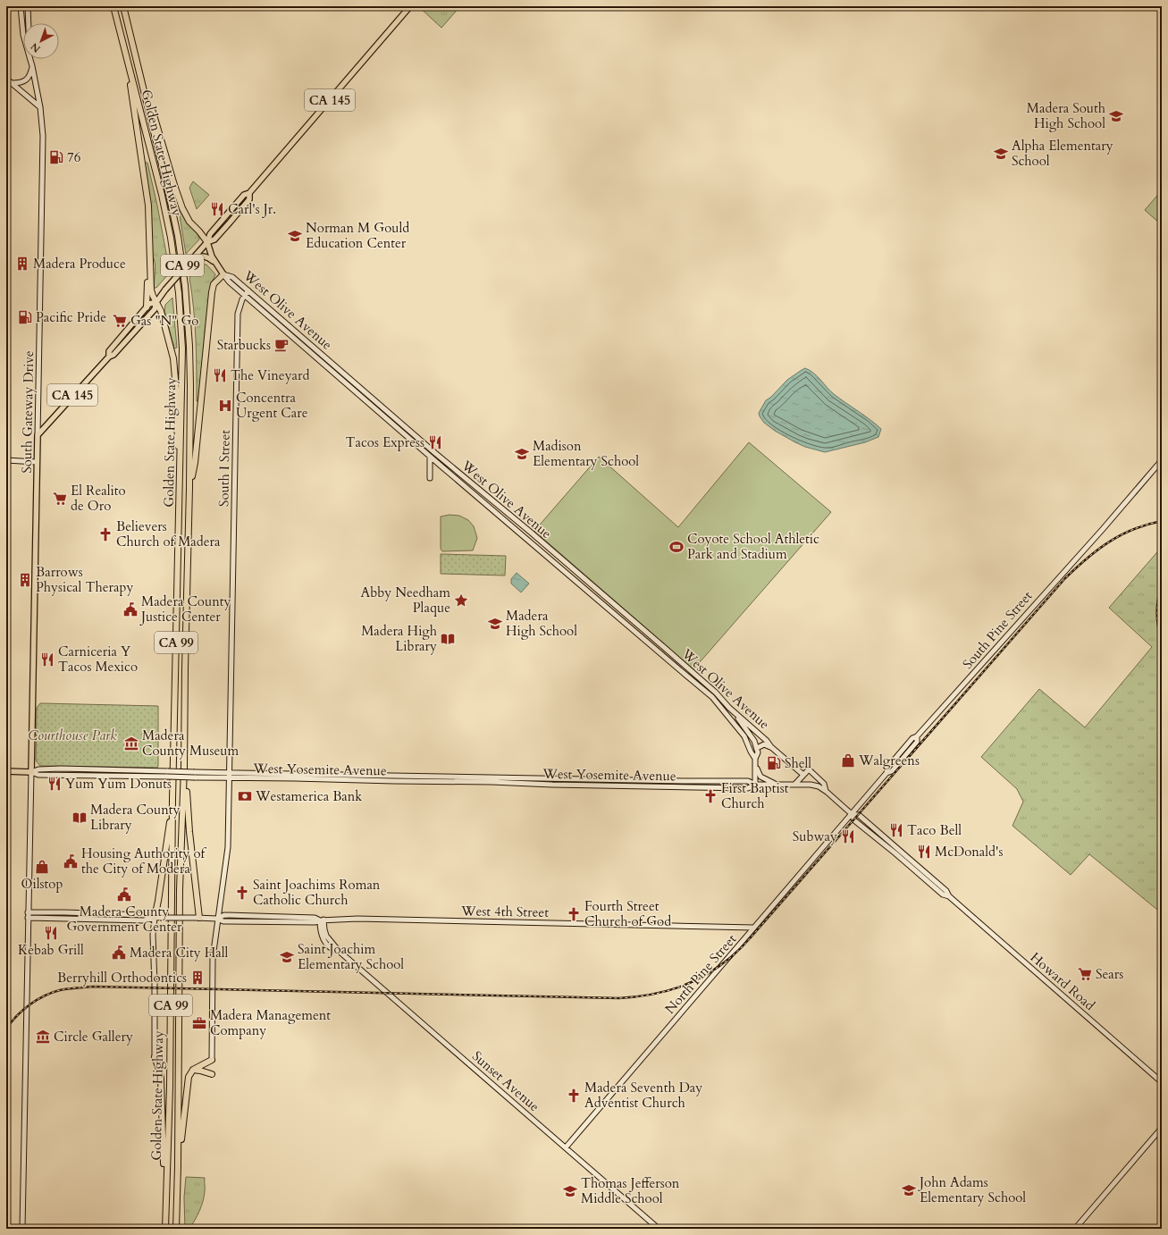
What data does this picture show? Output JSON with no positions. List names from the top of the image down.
{
  "streets": {
    "highway": ["Golden State Highway", "CA 99"],
    "main road": [
      "CA 145",
      "West Olive Avenue",
      "South Gateway Drive",
      "South I Street",
      "South Pine Street",
      "West Yosemite Avenue",
      "West 4th Street",
      "North Pine Street",
      "Howard Road",
      "Sunset Avenue"
    ]
  },
  "crossings": [
    ["CA 145", "West Olive Avenue"],
    ["CA 145", "South Gateway Drive"],
    ["West Olive Avenue", "South I Street"],
    ["South Gateway Drive", "West Yosemite Avenue"],
    ["South I Street", "West Yosemite Avenue"],
    ["South I Street", "West 4th Street"],
    ["South Pine Street", "North Pine Street"],
    ["South Pine Street", "Howard Road"],
    ["West 4th Street", "North Pine Street"],
    ["West 4th Street", "Sunset Avenue"],
    ["North Pine Street", "Howard Road"],
    ["North Pine Street", "Sunset Avenue"]
  ],
  "parks": ["Courthouse Park"],
  "places": {
    "school or university": [
      "Madera South High School",
      "Alpha Elementary School",
      "Norman M Gould Education Center",
      "Madison Elementary School",
      "Madera High School",
      "Saint Joachim Elementary School",
      "John Adams Elementary School",
      "Thomas Jefferson Middle School"
    ],
    "fuel station": ["76", "Pacific Pride", "Shell"],
    "restaurant": [
      "Carl's Jr.",
      "The Vineyard",
      "Tacos Express",
      "Carniceria Y Tacos Mexico",
      "Yum Yum Donuts",
      "Taco Bell",
      "Subway",
      "McDonald's",
      "Kebab Grill"
    ],
    "building": ["Madera Produce", "Barrows Physical Therapy", "Berryhill Orthodontics"],
    "supermarket": ["Gas \"N\" Go", "El Realito de Oro", "Sears"],
    "cafe": ["Starbucks"],
    "hospital": ["Concentra Urgent Care"],
    "church": [
      "Believers Church of Madera",
      "First Baptist Church",
      "Saint Joachims Roman Catholic Church",
      "Fourth Street Church of God",
      "Madera Seventh Day Adventist Church"
    ],
    "sports": ["Coyote School Athletic Park and Stadium"],
    "place": ["Abby Needham Plaque"],
    "public building": [
      "Madera County Justice Center",
      "Housing Authority of the City of Modera",
      "Madera County Government Center",
      "Madera City Hall"
    ],
    "library": ["Madera High Library", "Madera County Library"],
    "museum": ["Madera County Museum", "Circle Gallery"],
    "shop": ["Walgreens", "Oilstop"],
    "bank": ["Westamerica Bank"],
    "office": ["Madera Management Company"]
  },
  "north": "bottom left"
}
